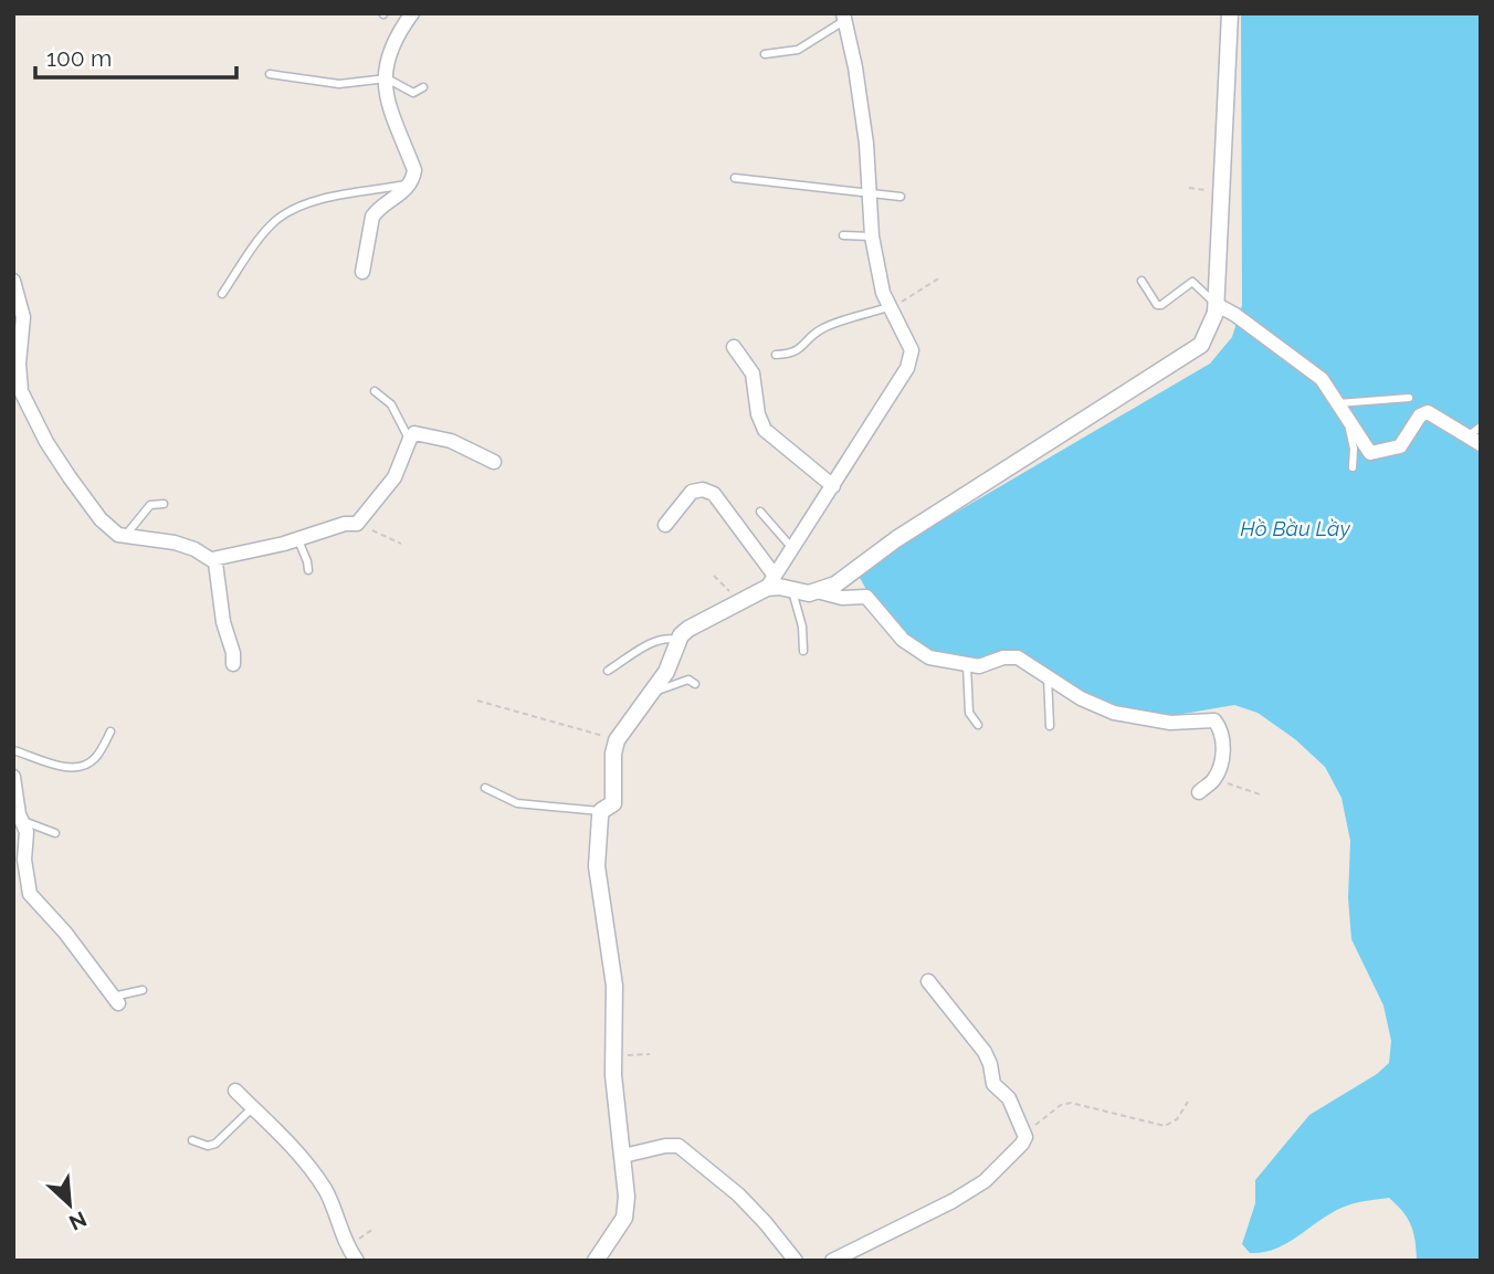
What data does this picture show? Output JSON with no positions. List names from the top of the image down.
{
  "water": ["Hồ Bầu Lầy"],
  "scale_bar": "100 m",
  "north": "bottom right"
}
